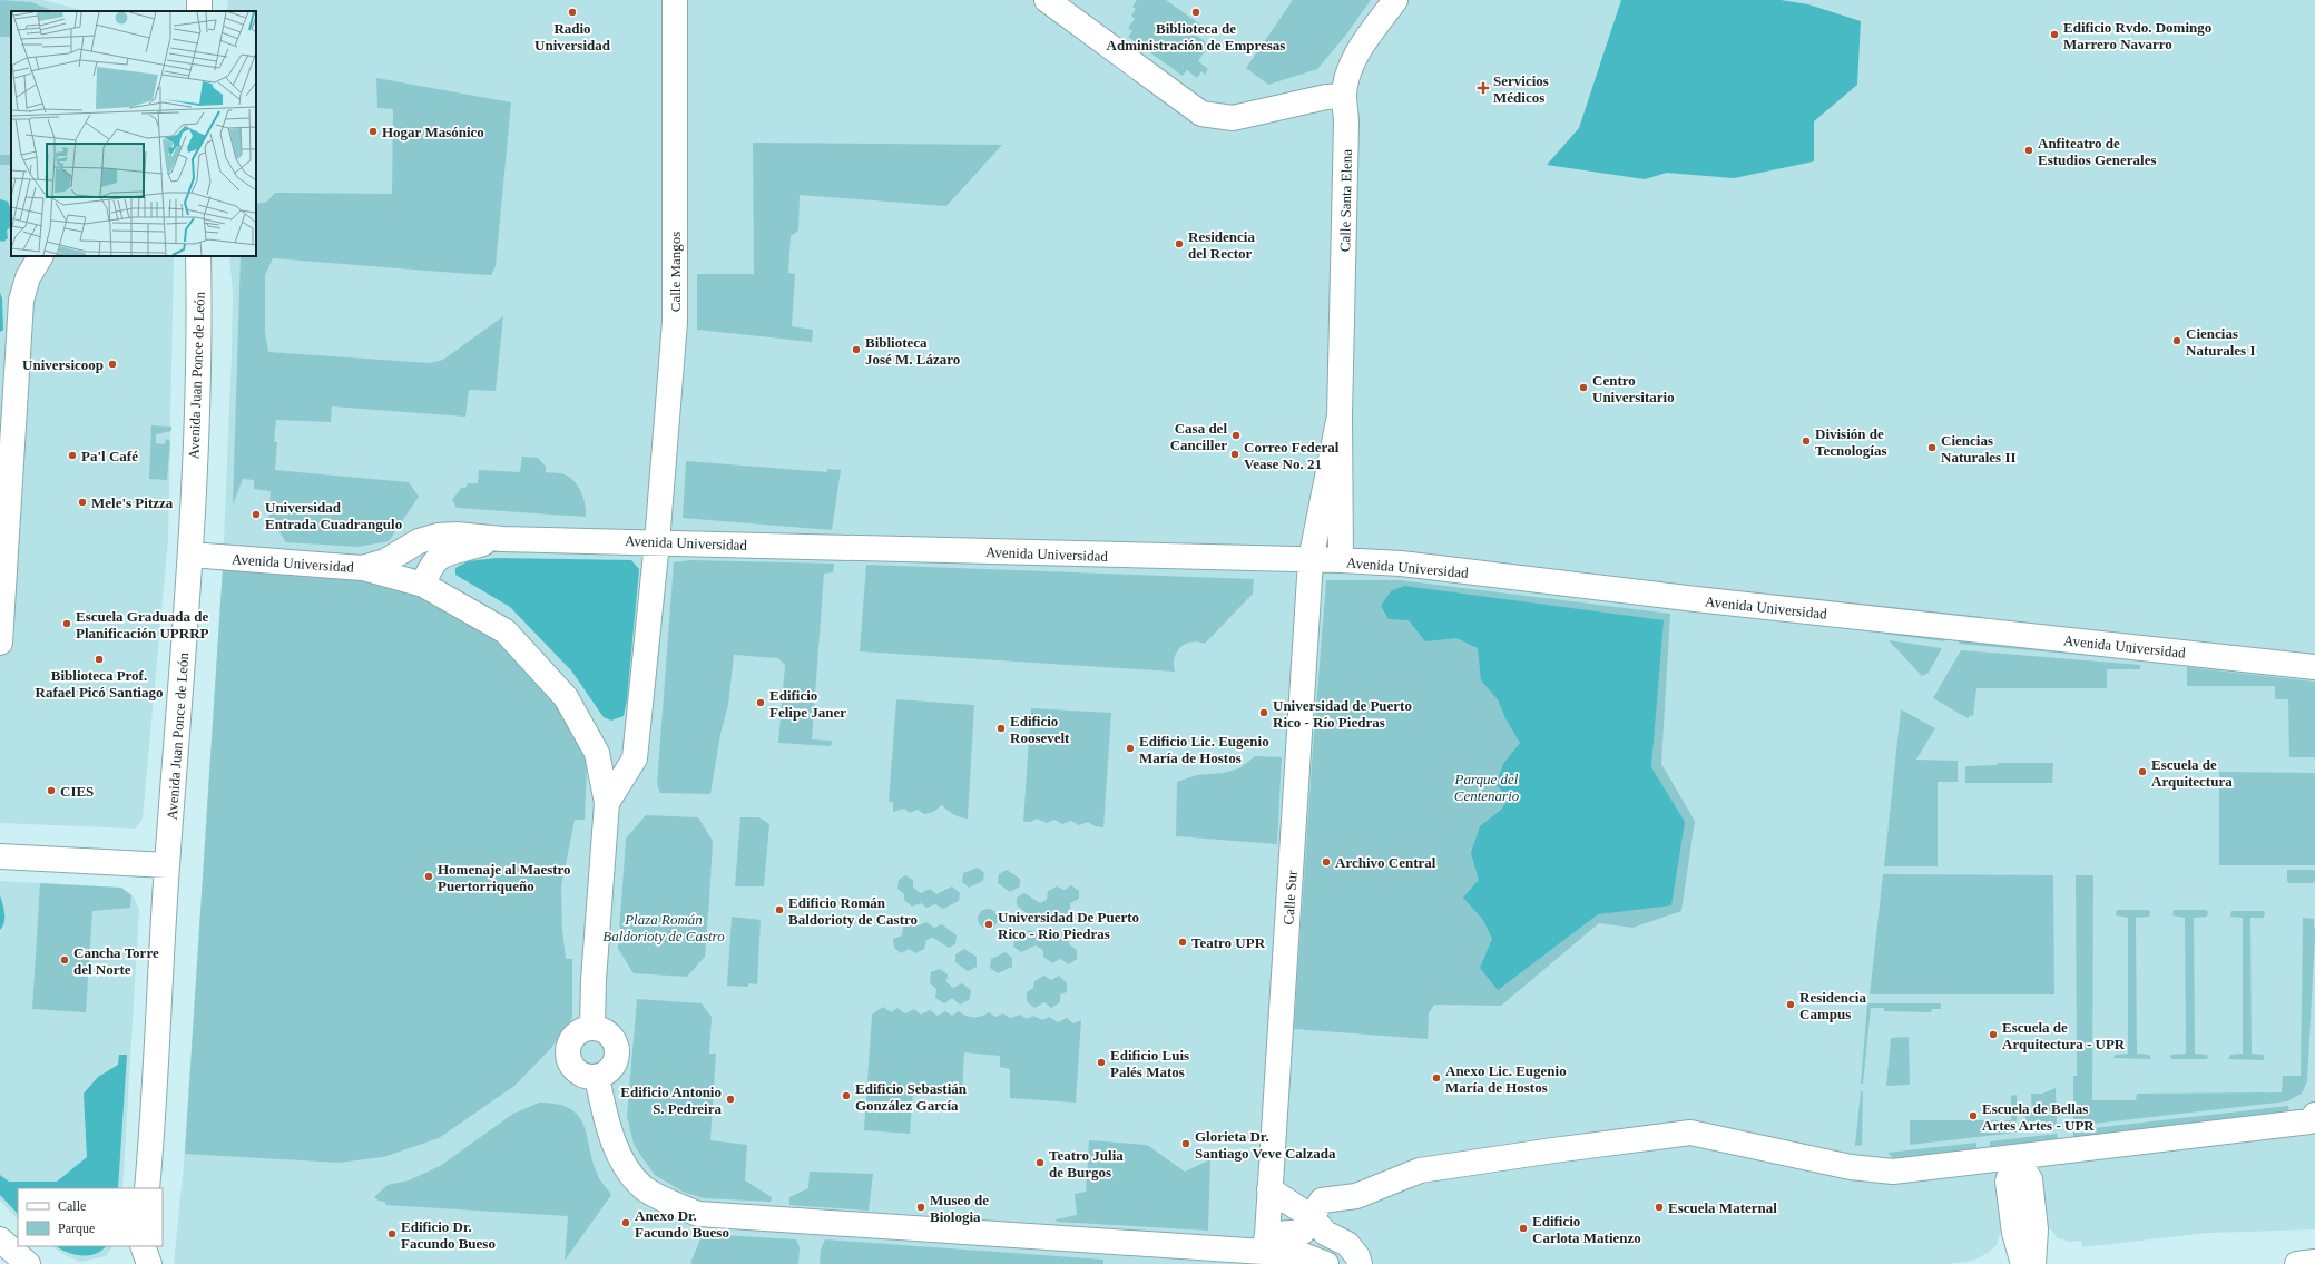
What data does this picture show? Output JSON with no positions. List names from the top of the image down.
{
  "streets": {
    "street": [
      "Calle Santa Elena",
      "Calle Mangos",
      "Avenida Juan Ponce de León",
      "Avenida Universidad",
      "Calle Sur"
    ]
  },
  "crossings": [
    ["Calle Santa Elena", "Avenida Universidad"],
    ["Calle Santa Elena", "Calle Sur"],
    ["Calle Mangos", "Avenida Universidad"],
    ["Avenida Juan Ponce de León", "Avenida Universidad"],
    ["Avenida Universidad", "Calle Sur"]
  ],
  "parks": ["Parque del Centenario", "Plaza Román Baldorioty de Castro"],
  "places": {
    "other": [
      "Radio Universidad",
      "Biblioteca de Administración de Empresas",
      "Edificio Rvdo. Domingo Marrero Navarro",
      "Hogar Masónico",
      "Anfiteatro de Estudios Generales",
      "Residencia del Rector",
      "Ciencias Naturales I",
      "Biblioteca José M. Lázaro",
      "Universicoop",
      "Centro Universitario",
      "Casa del Canciller",
      "División de Tecnologías",
      "Ciencias Naturales II",
      "Correo Federal Vease No. 21",
      "Pa'l Café",
      "Mele's Pitzza",
      "Universidad Entrada Cuadrangulo",
      "Escuela Graduada de Planificación UPRRP",
      "Biblioteca Prof. Rafael Picó Santiago",
      "Edificio Felipe Janer",
      "Universidad de Puerto Rico - Río Piedras",
      "Edificio Roosevelt",
      "Edificio Lic. Eugenio María de Hostos",
      "Escuela de Arquitectura",
      "CIES",
      "Archivo Central",
      "Homenaje al Maestro Puertorriqueño",
      "Edificio Román Baldorioty de Castro",
      "Universidad De Puerto Rico - Rio Piedras",
      "Teatro UPR",
      "Cancha Torre del Norte",
      "Residencia Campus",
      "Escuela de Arquitectura - UPR",
      "Edificio Luis Palés Matos",
      "Anexo Lic. Eugenio María de Hostos",
      "Edificio Sebastián González García",
      "Edificio Antonio S. Pedreira",
      "Escuela de Bellas Artes Artes - UPR",
      "Glorieta Dr. Santiago Veve Calzada",
      "Teatro Julia de Burgos",
      "Museo de Biologia",
      "Escuela Maternal",
      "Anexo Dr. Facundo Bueso",
      "Edificio Carlota Matienzo",
      "Edificio Dr. Facundo Bueso"
    ],
    "health": ["Servicios Médicos"]
  },
  "legend": ["Calle", "Parque"]
}
